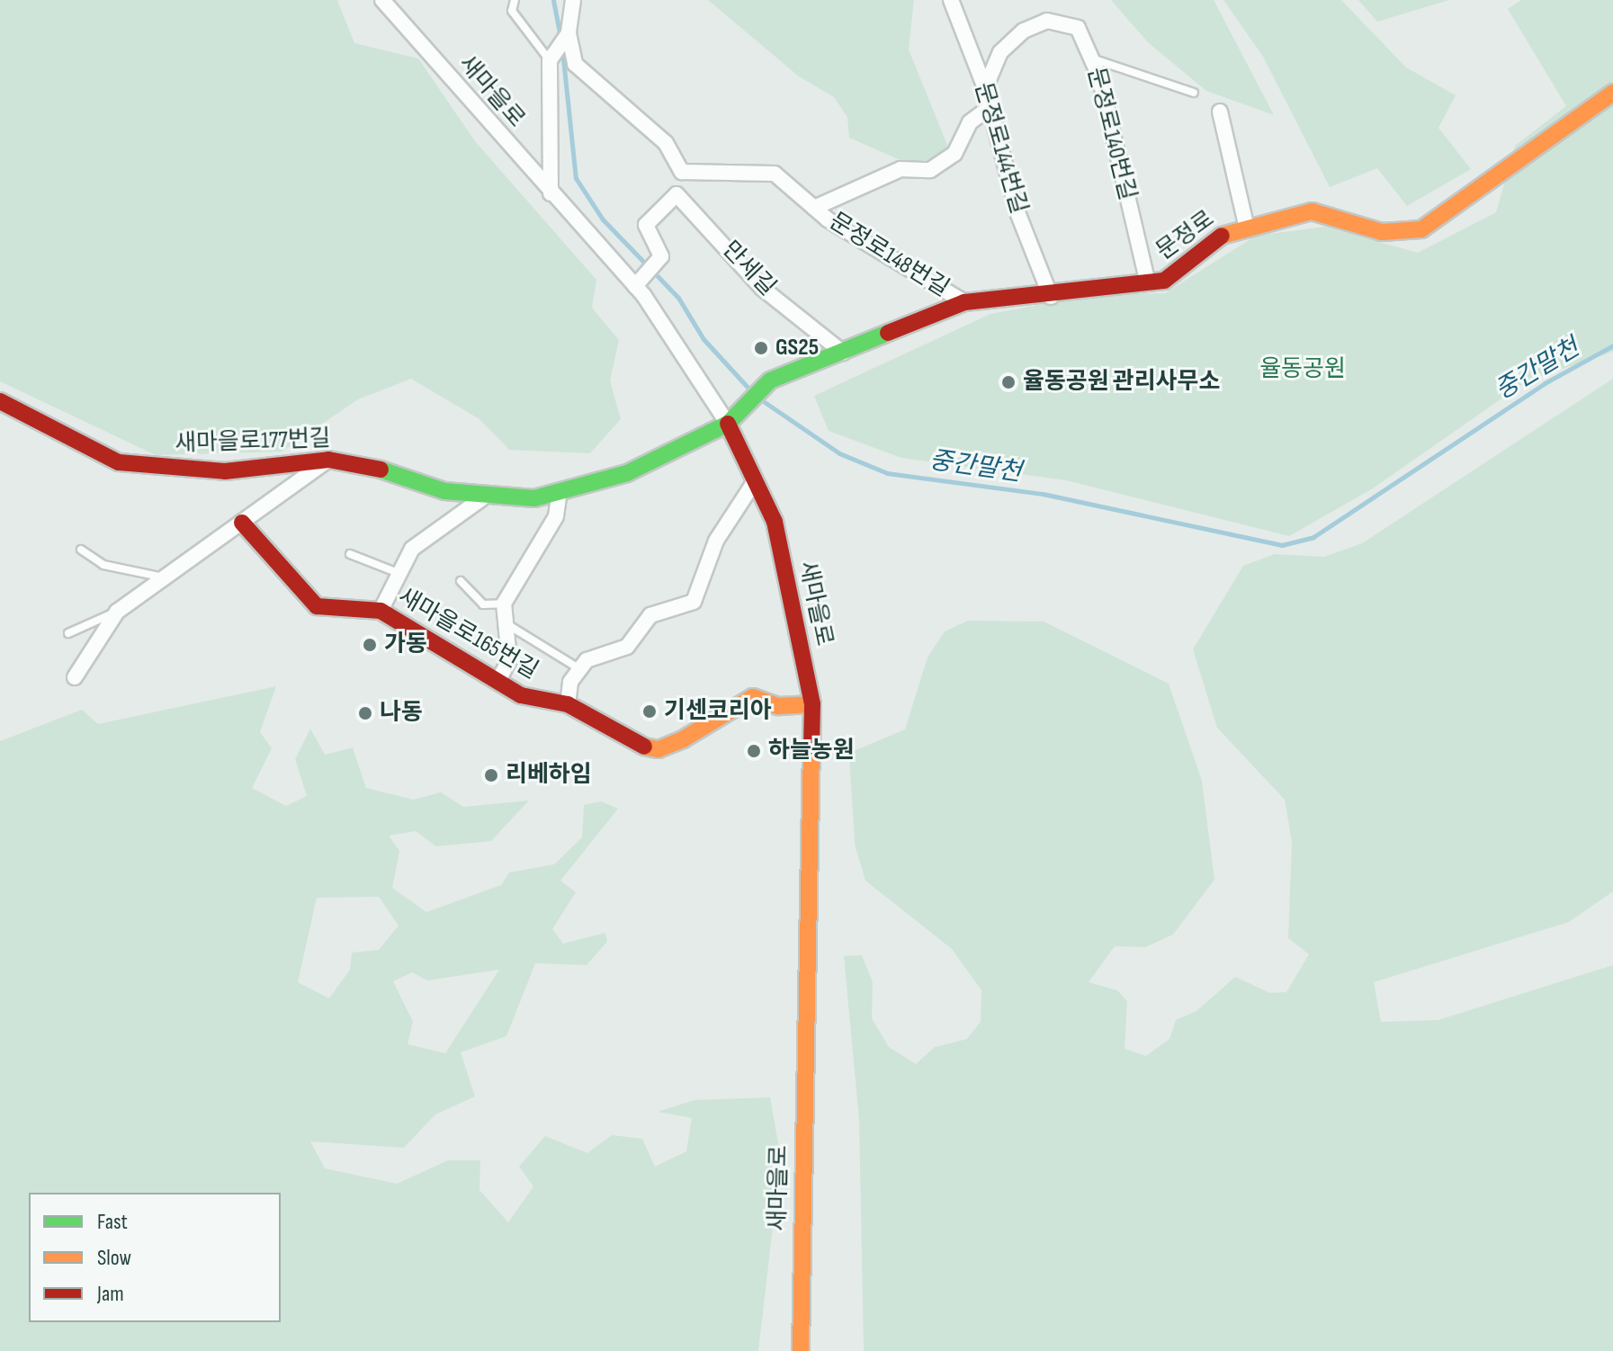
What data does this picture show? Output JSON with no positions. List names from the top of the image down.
{
  "streets": {
    "street": [
      "새마을로",
      "문정로140번길",
      "문정로144번길",
      "문정로",
      "문정로148번길",
      "만세길",
      "새마을로177번길",
      "새마을로165번길"
    ]
  },
  "crossings": [
    ["새마을로", "문정로"],
    ["새마을로", "새마을로177번길"],
    ["새마을로", "새마을로165번길"],
    ["문정로140번길", "문정로144번길"],
    ["문정로140번길", "문정로"],
    ["문정로144번길", "문정로"],
    ["문정로144번길", "문정로148번길"],
    ["문정로", "문정로148번길"],
    ["문정로", "만세길"],
    ["문정로", "새마을로177번길"]
  ],
  "water": ["중간말천"],
  "parks": ["율동공원"],
  "places": [
    "GS25",
    "율동공원 관리사무소",
    "가동",
    "기센코리아",
    "나동",
    "하늘농원",
    "리베하임"
  ],
  "legend": ["Fast", "Slow", "Jam"]
}
